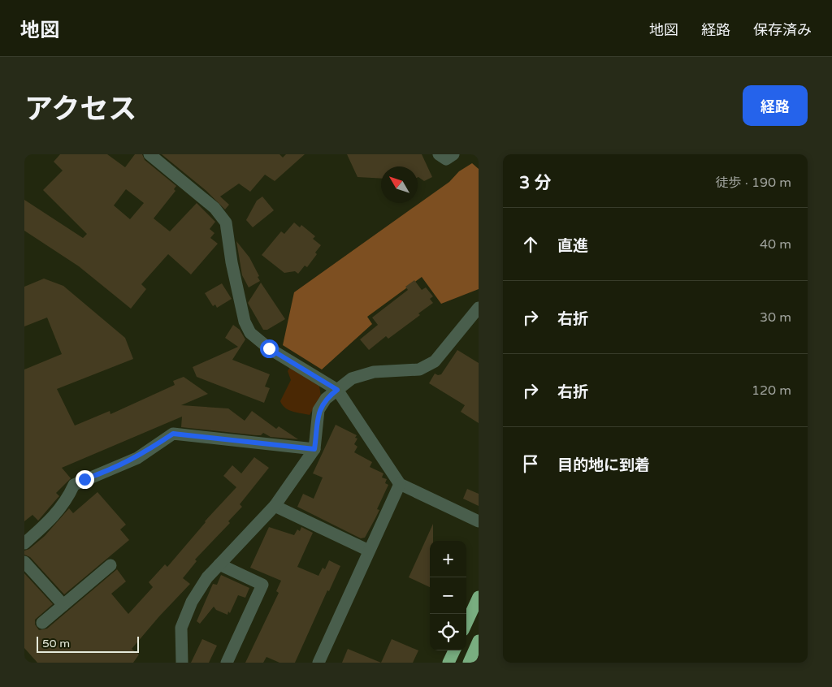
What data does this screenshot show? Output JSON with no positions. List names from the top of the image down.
{
  "scale_bar": "50 m",
  "north": "top left",
  "page": {
    "header": "地図",
    "nav": ["地図", "経路", "保存済み"],
    "title": "アクセス",
    "buttons": "経路",
    "heading": ["3 分", "徒歩 · 190 m"],
    "list": [
      ["直進", "40 m"],
      ["右折", "30 m"],
      ["右折", "120 m"],
      "目的地に到着"
    ],
    "map_buttons": ["+", "−"],
    "scale": "50 m"
  }
}
